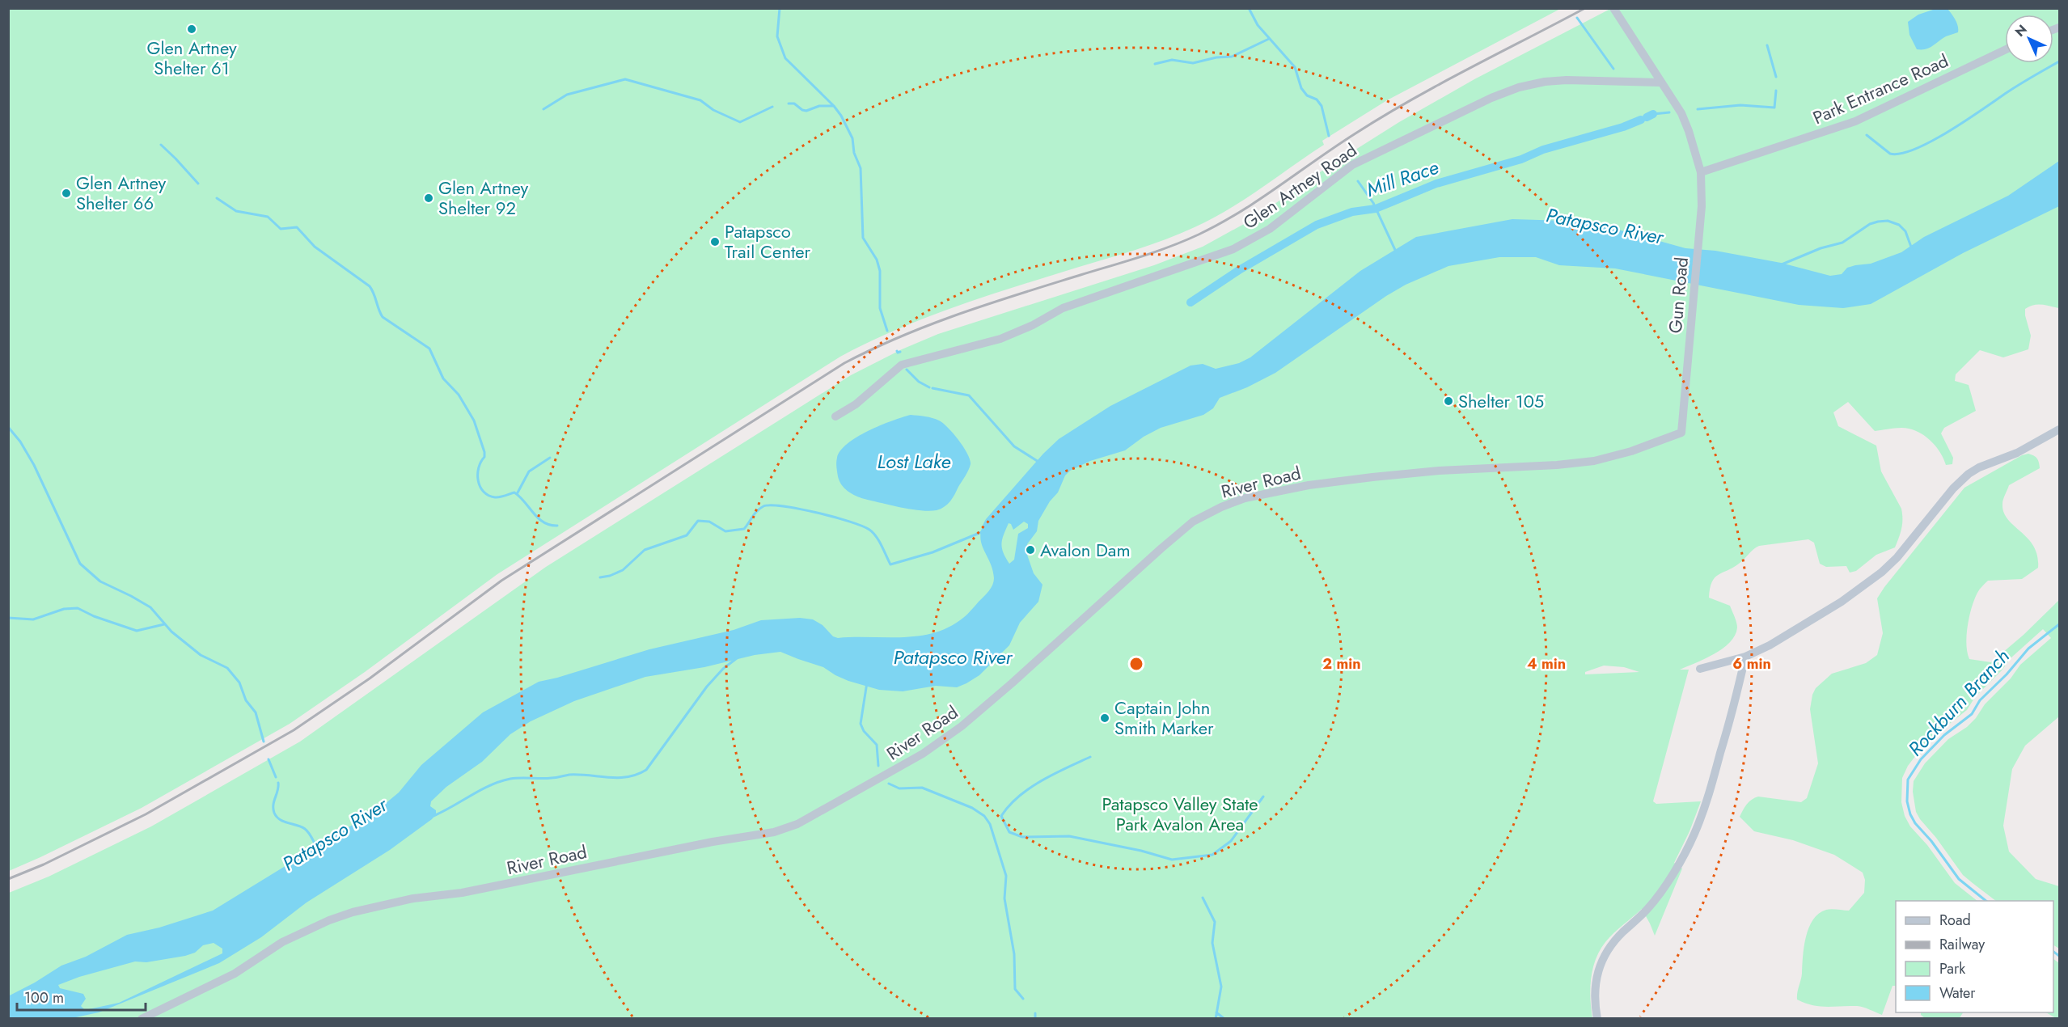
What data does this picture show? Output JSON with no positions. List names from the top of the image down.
{
  "streets": {
    "street": [
      "Park Entrance Road",
      "Glen Artney Road",
      "Gun Road",
      "River Road"
    ]
  },
  "crossings": [
    ["Park Entrance Road", "Gun Road"],
    ["Glen Artney Road", "Gun Road"],
    ["Gun Road", "River Road"]
  ],
  "water": [
    "Mill Race",
    "Patapsco River",
    "Lost Lake",
    "Rockburn Branch"
  ],
  "parks": ["Patapsco Valley State Park Avalon Area"],
  "places": [
    "Glen Artney Shelter 61",
    "Glen Artney Shelter 66",
    "Glen Artney Shelter 92",
    "Patapsco Trail Center",
    "Shelter 105",
    "Avalon Dam",
    "Captain John Smith Marker"
  ],
  "legend": [
    "Road",
    "Railway",
    "Park",
    "Water"
  ],
  "scale_bar": "100 m",
  "north": "top left",
  "rings": ["2 min", "4 min", "6 min"]
}
